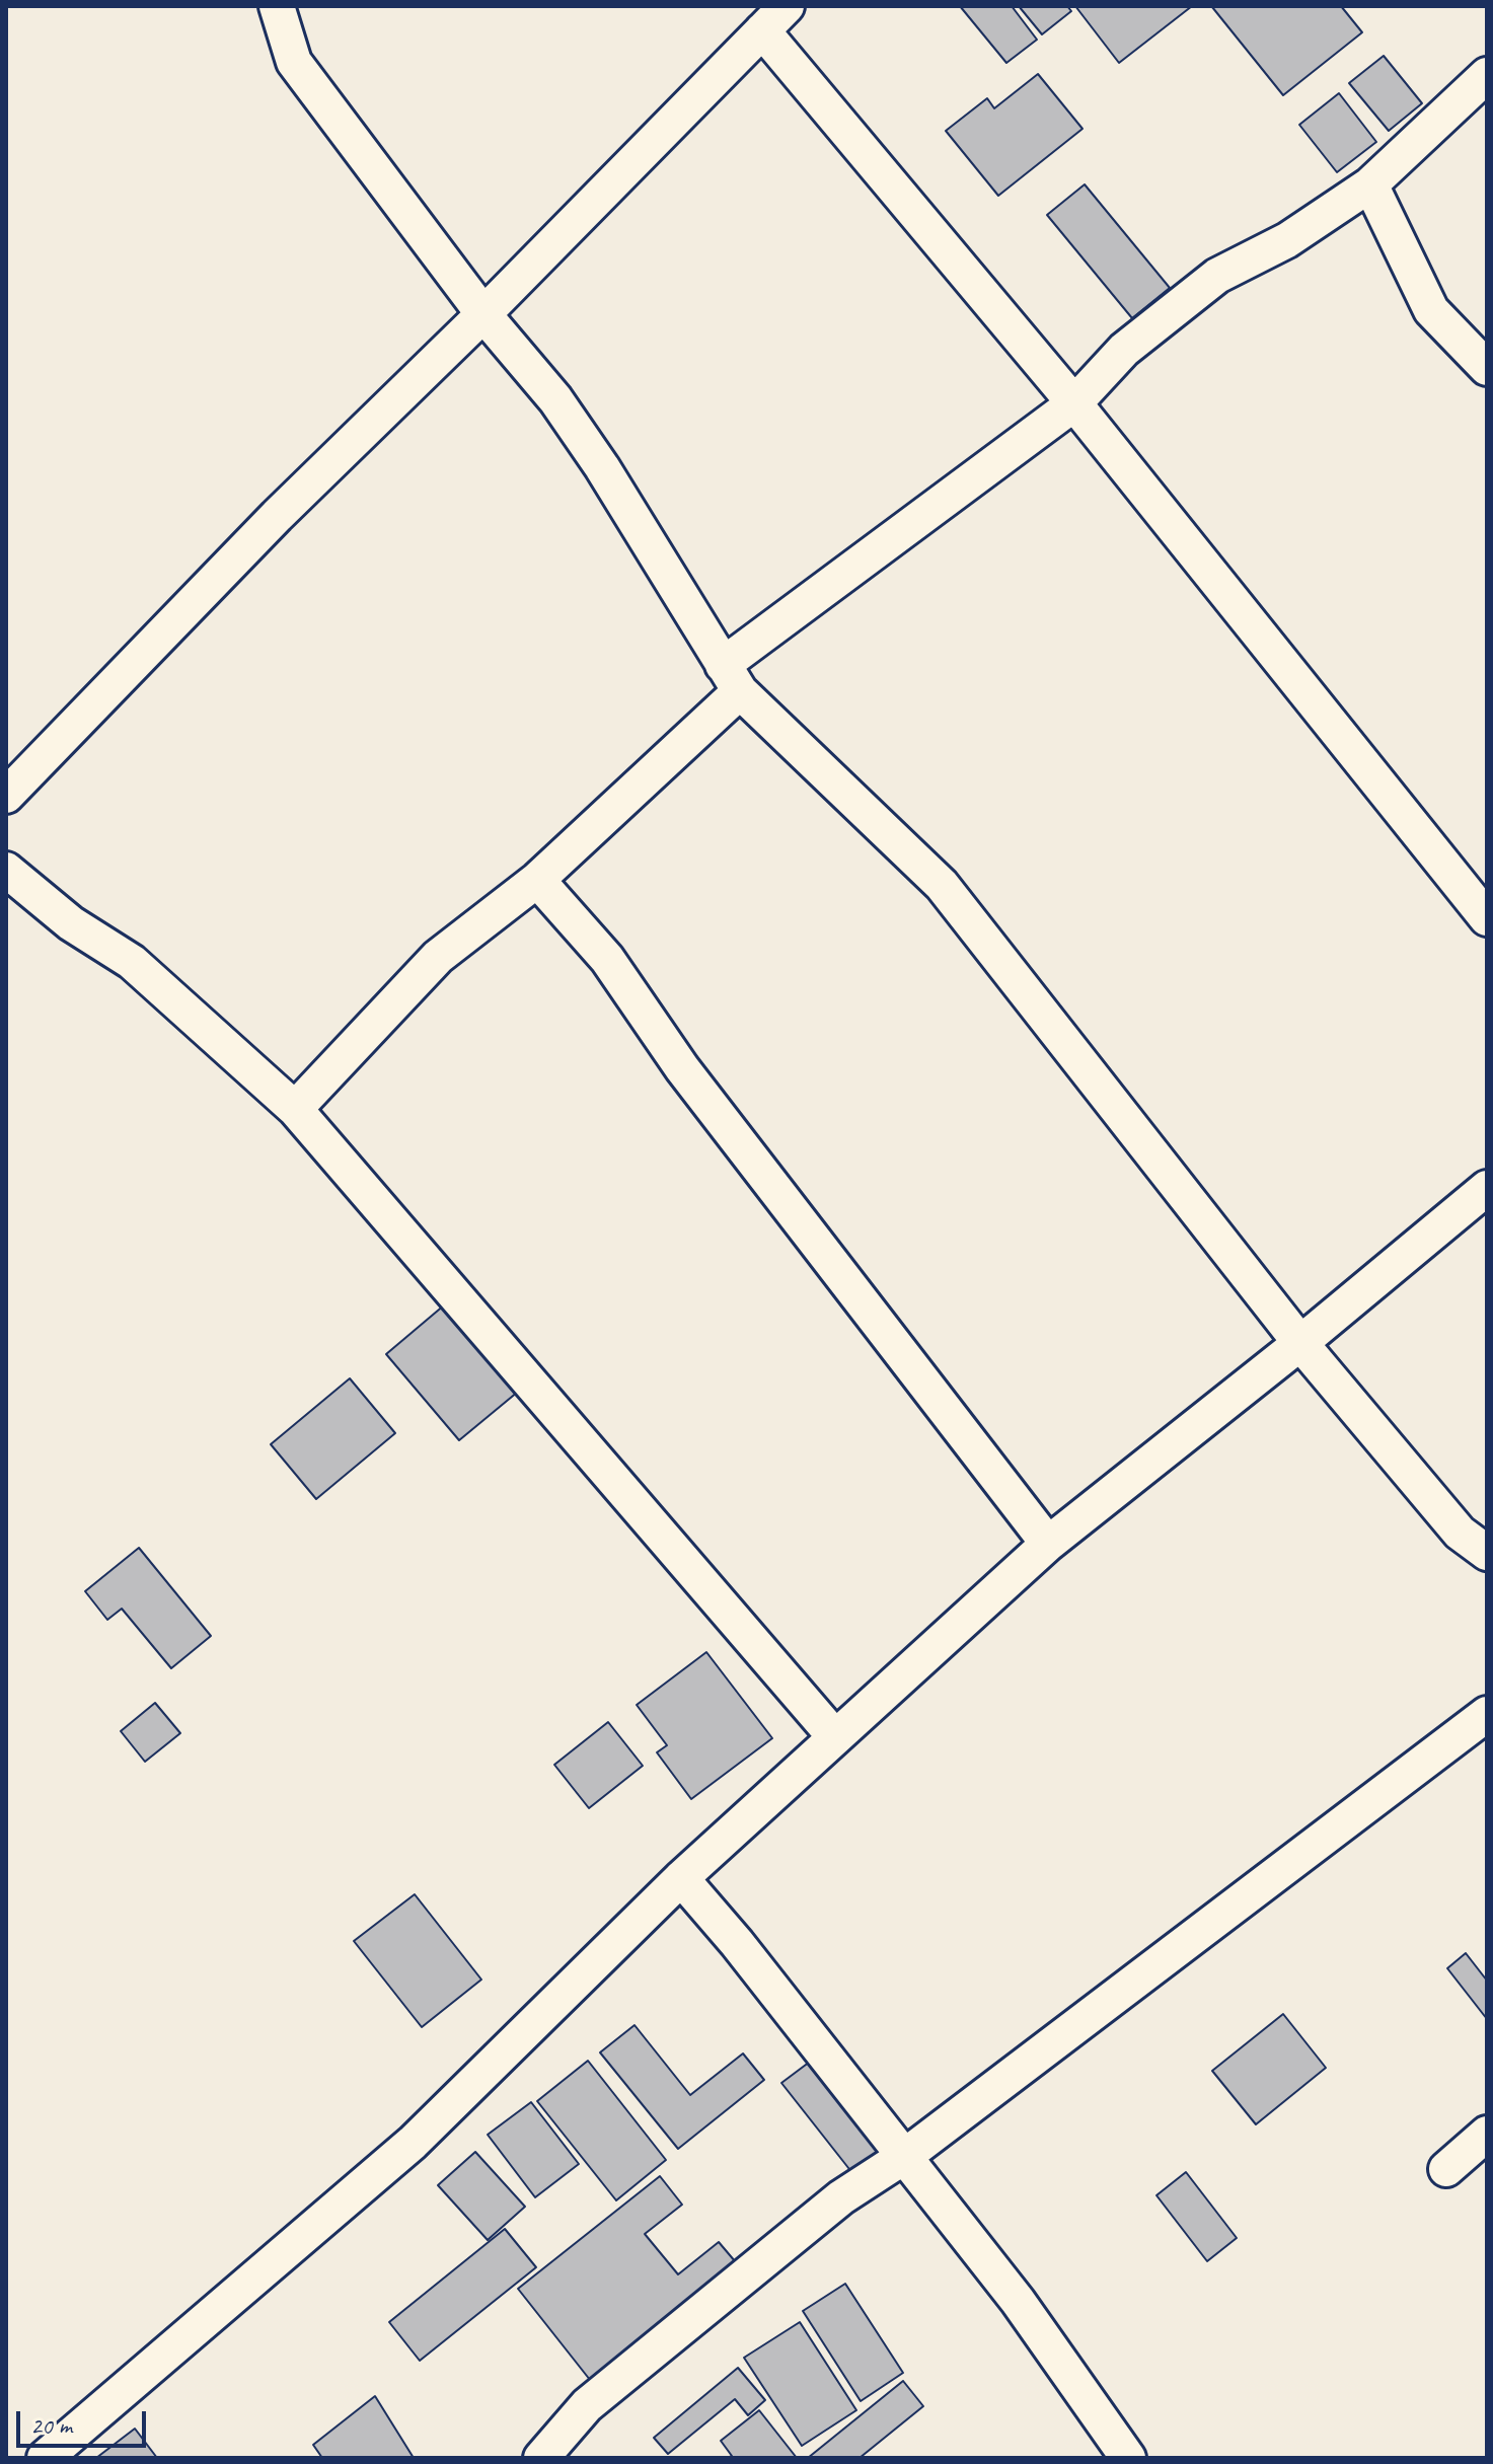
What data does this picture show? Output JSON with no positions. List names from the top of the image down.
{
  "scale_bar": "20 m"
}
